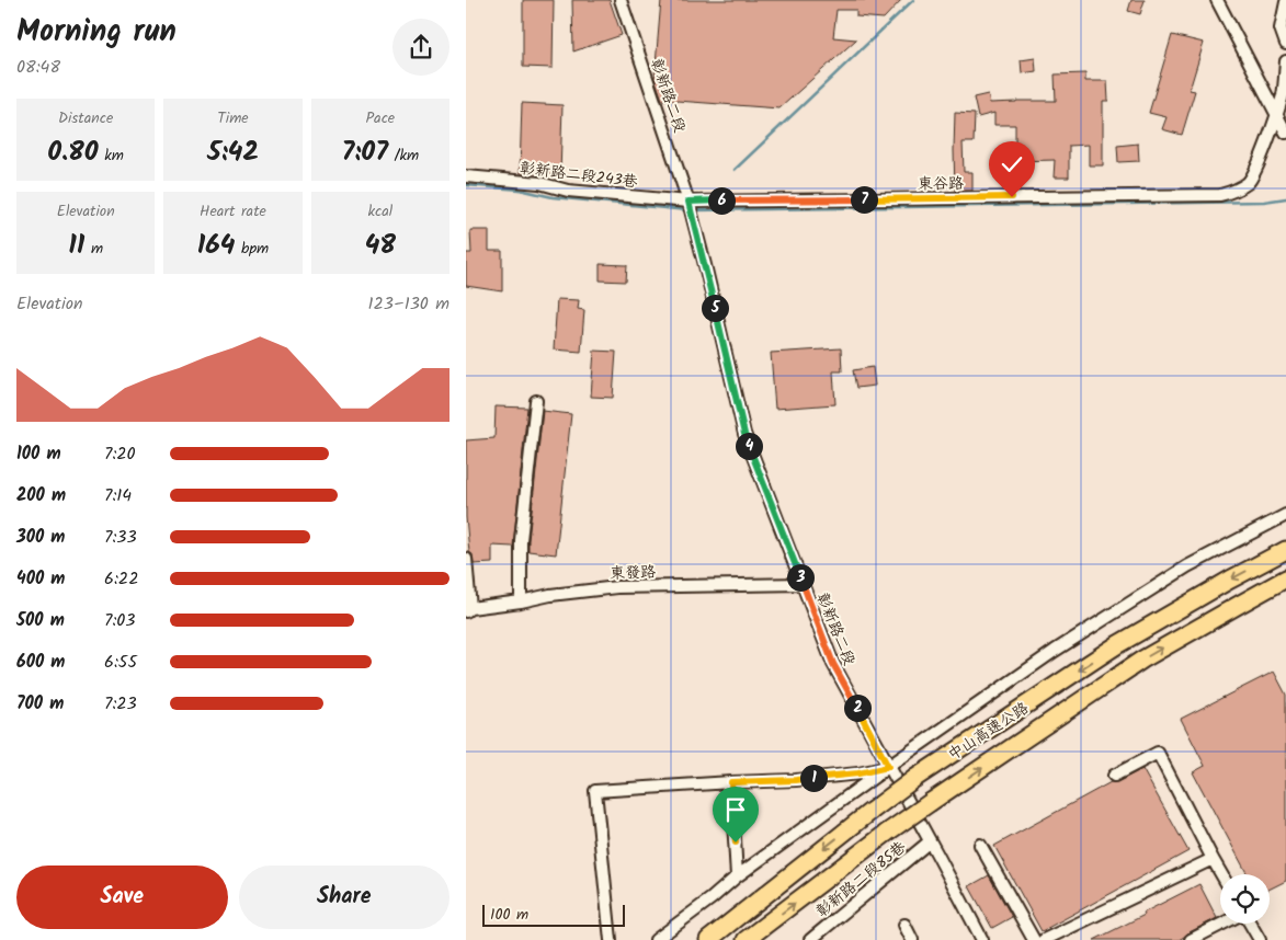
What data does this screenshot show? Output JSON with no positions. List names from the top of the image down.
{
  "streets": {
    "highway": ["中山高速公路"],
    "street": [
      "彰新路二段",
      "彰新路二段243巷",
      "東谷路",
      "東發路",
      "彰新路二段85巷"
    ]
  },
  "crossings": [
    ["彰新路二段", "彰新路二段243巷"],
    ["彰新路二段", "東谷路"],
    ["彰新路二段", "東發路"],
    ["彰新路二段", "彰新路二段85巷"],
    ["彰新路二段243巷", "東谷路"]
  ],
  "scale_bar": "100 m",
  "page": {
    "heading": ["Morning run", "08:48"],
    "stats": [
      ["Distance", "0.80 km"],
      ["Time", "5:42"],
      ["Pace", "7:07 /km"],
      ["Elevation", "11 m"],
      ["Heart rate", "164 bpm"],
      ["kcal", "48"]
    ],
    "pins": [
      "7",
      "6",
      "5",
      "4",
      "3",
      "2",
      "1"
    ],
    "chart": ["Elevation", "123–130 m"],
    "list": [
      {
        "name": "100 m",
        "note": "7:20"
      },
      {
        "name": "200 m",
        "note": "7:14"
      },
      {
        "name": "300 m",
        "note": "7:33"
      },
      {
        "name": "400 m",
        "note": "6:22"
      },
      {
        "name": "500 m",
        "note": "7:03"
      },
      {
        "name": "600 m",
        "note": "6:55"
      },
      {
        "name": "700 m",
        "note": "7:23"
      }
    ],
    "buttons": ["Save", "Share"],
    "scale": "100 m"
  }
}
